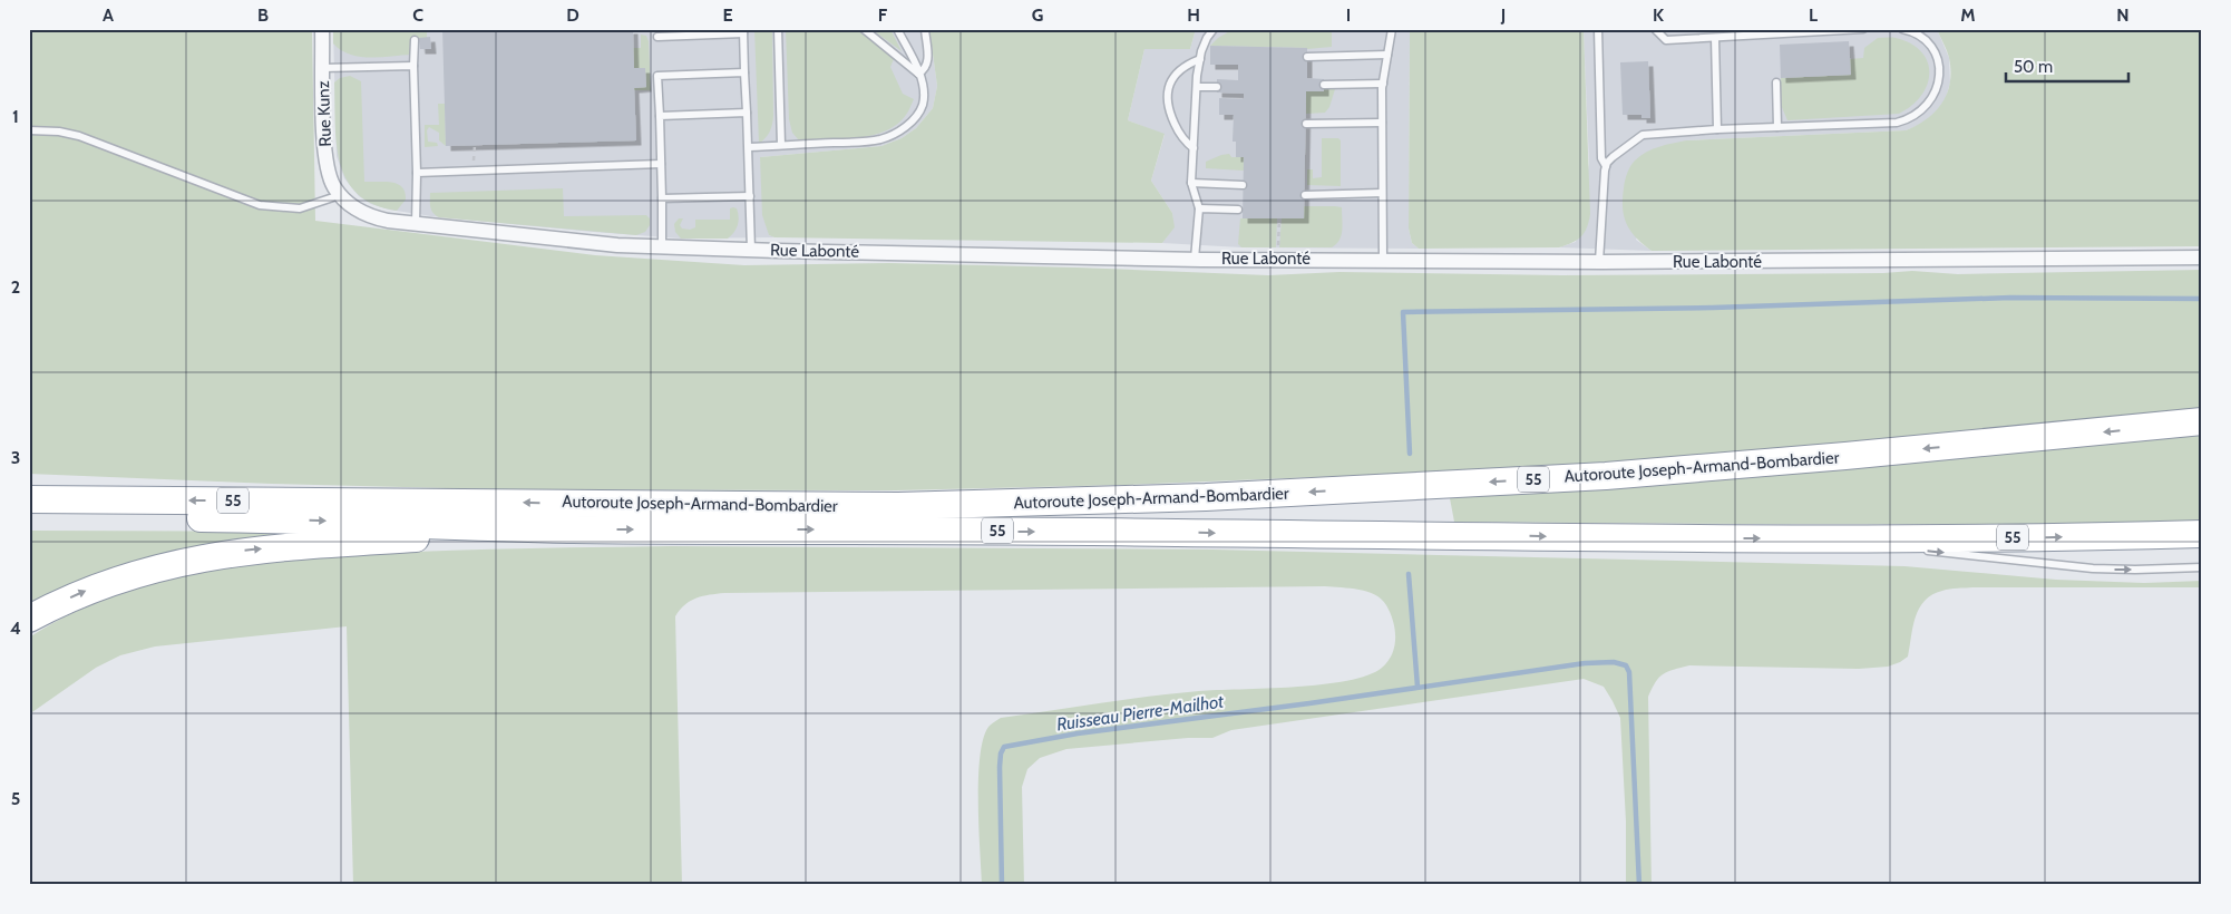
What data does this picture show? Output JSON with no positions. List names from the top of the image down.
{
  "streets": {
    "highway": ["Autoroute Joseph-Armand-Bombardier", "55"],
    "street": ["Rue Kunz", "Rue Labonté"]
  },
  "crossings": [
    ["Rue Kunz", "Rue Labonté"]
  ],
  "water": ["Ruisseau Pierre-Mailhot"],
  "scale_bar": "50 m",
  "grid": {
    "columns": [
      "A",
      "B",
      "C",
      "D",
      "E",
      "F",
      "G",
      "H",
      "I",
      "J",
      "K",
      "L",
      "M",
      "N"
    ],
    "rows": [
      "1",
      "2",
      "3",
      "4",
      "5"
    ]
  }
}
